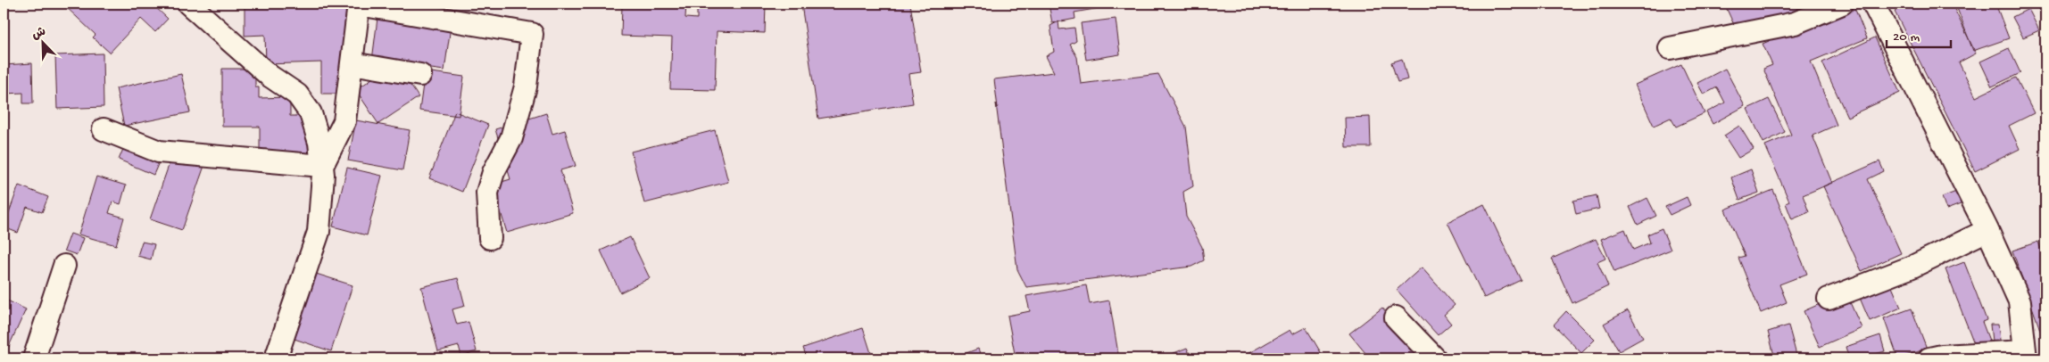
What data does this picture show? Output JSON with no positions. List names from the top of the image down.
{
  "scale_bar": "20 m",
  "north": "top left"
}
